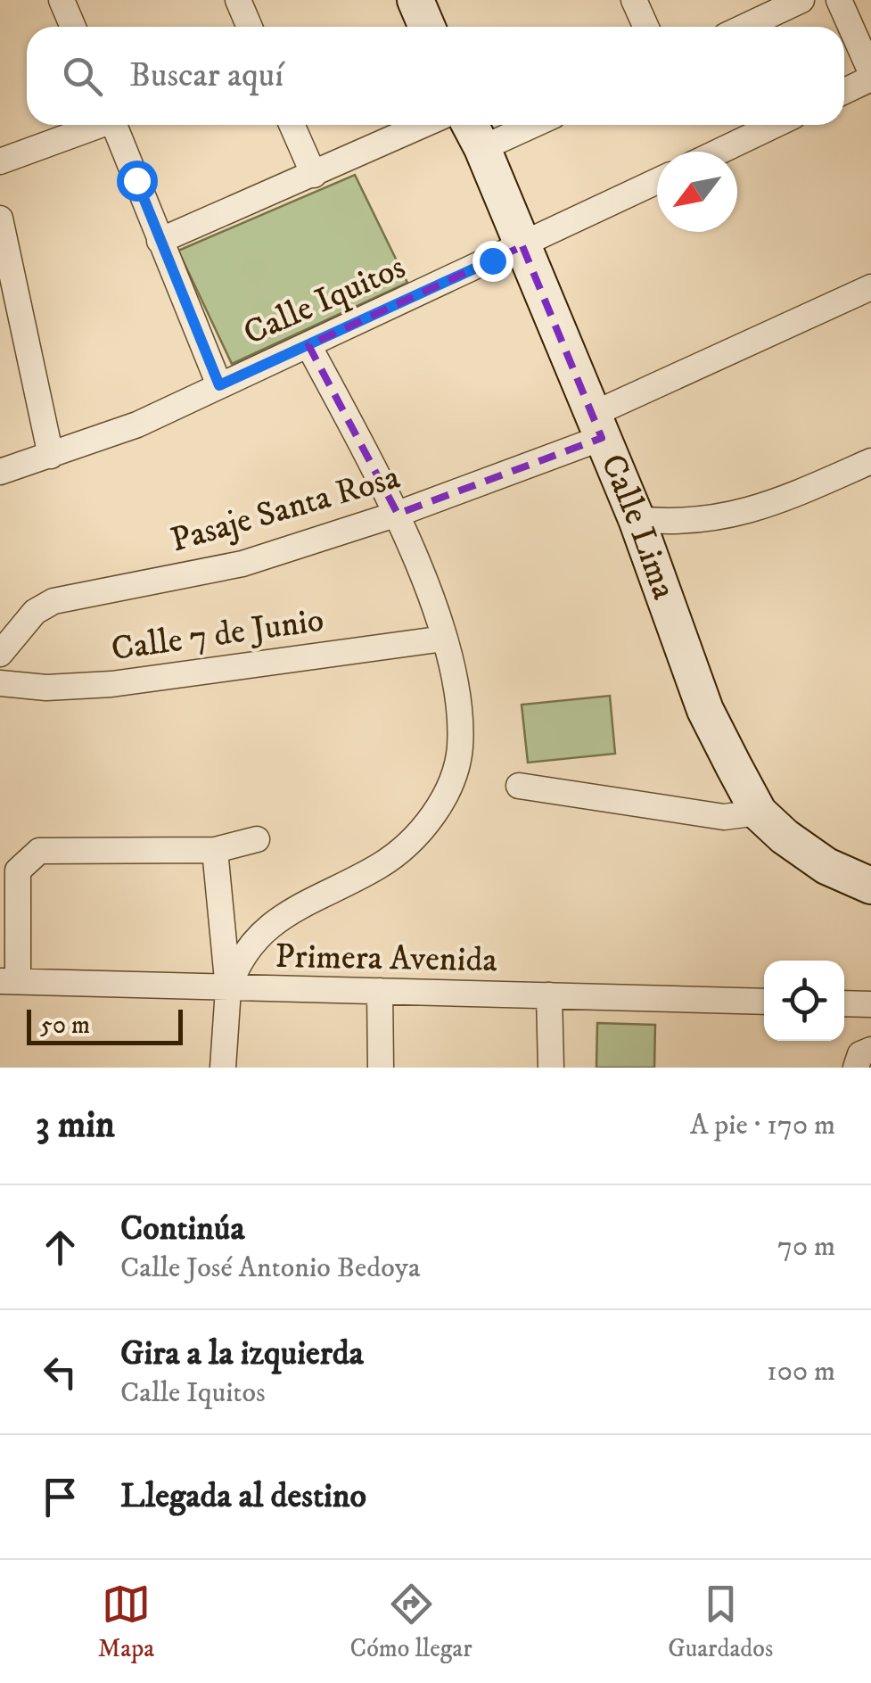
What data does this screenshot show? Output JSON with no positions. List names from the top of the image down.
{
  "streets": {
    "street": [
      "Calle Iquitos",
      "Pasaje Santa Rosa",
      "Calle Lima",
      "Calle 7 de Junio",
      "Primera Avenida"
    ]
  },
  "crossings": [
    ["Calle Iquitos", "Calle Lima"],
    ["Pasaje Santa Rosa", "Calle Lima"]
  ],
  "scale_bar": "50 m",
  "north": "bottom left",
  "page": {
    "search": "Buscar aquí",
    "scale": "50 m",
    "heading": ["3 min", "A pie · 170 m"],
    "list": [
      ["Continúa", "Calle José Antonio Bedoya", "70 m"],
      ["Gira a la izquierda", "Calle Iquitos", "100 m"],
      "Llegada al destino"
    ],
    "nav": ["Mapa", "Cómo llegar", "Guardados"]
  }
}
